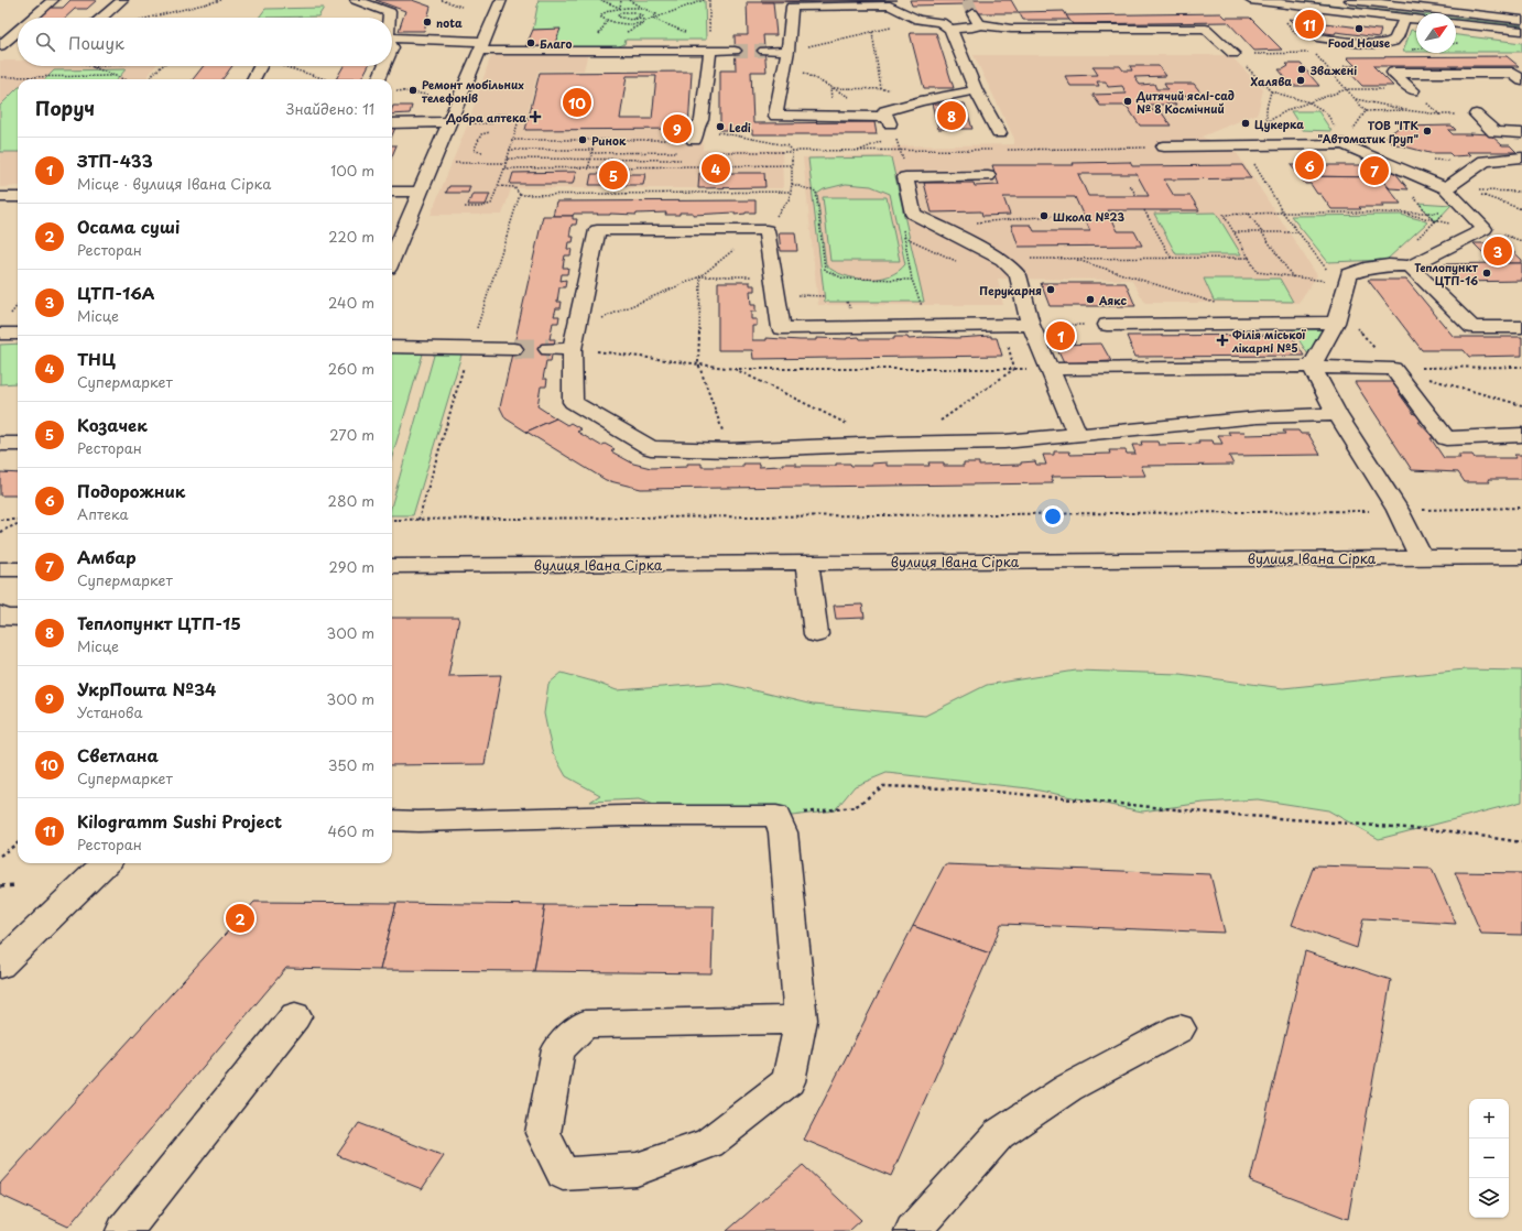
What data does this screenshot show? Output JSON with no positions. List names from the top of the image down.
{
  "streets": {
    "street": ["вулиця Івана Сірка"]
  },
  "places": {
    "other": [
      "nota",
      "Food House",
      "Благо",
      "Зважені",
      "Халява",
      "Ремонт мобільних телефонів",
      "Дитячий яслі-сад № 8 Космічний",
      "Цукерка",
      "Ledi",
      "ТОВ \"ІТК \"Автоматик Груп\"",
      "Ринок",
      "Школа №23",
      "Теплопункт ЦТП-16",
      "Перукарня",
      "Аякс"
    ],
    "health": ["Добра аптека", "Філія міської лікарні №5"]
  },
  "north": "top right",
  "page": {
    "pins": [
      "11",
      "10",
      "8",
      "9",
      "6",
      "4",
      "7",
      "5",
      "3",
      "1",
      "2"
    ],
    "search": "Пошук",
    "heading": ["Поруч", "Знайдено: 11"],
    "list": [
      {
        "mark": "1",
        "name": "ЗТП-433",
        "note": "Місце · вулиця Івана Сірка",
        "value": "100 m"
      },
      {
        "mark": "2",
        "name": "Осама суші",
        "note": "Ресторан",
        "value": "220 m"
      },
      {
        "mark": "3",
        "name": "ЦТП-16А",
        "note": "Місце",
        "value": "240 m"
      },
      {
        "mark": "4",
        "name": "ТНЦ",
        "note": "Супермаркет",
        "value": "260 m"
      },
      {
        "mark": "5",
        "name": "Козачек",
        "note": "Ресторан",
        "value": "270 m"
      },
      {
        "mark": "6",
        "name": "Подорожник",
        "note": "Аптека",
        "value": "280 m"
      },
      {
        "mark": "7",
        "name": "Амбар",
        "note": "Супермаркет",
        "value": "290 m"
      },
      {
        "mark": "8",
        "name": "Теплопункт ЦТП-15",
        "note": "Місце",
        "value": "300 m"
      },
      {
        "mark": "9",
        "name": "УкрПошта №34",
        "note": "Установа",
        "value": "300 m"
      },
      {
        "mark": "10",
        "name": "Светлана",
        "note": "Супермаркет",
        "value": "350 m"
      },
      {
        "mark": "11",
        "name": "Kilogramm Sushi Project",
        "note": "Ресторан",
        "value": "460 m"
      }
    ],
    "map_buttons": ["+", "−"]
  }
}
